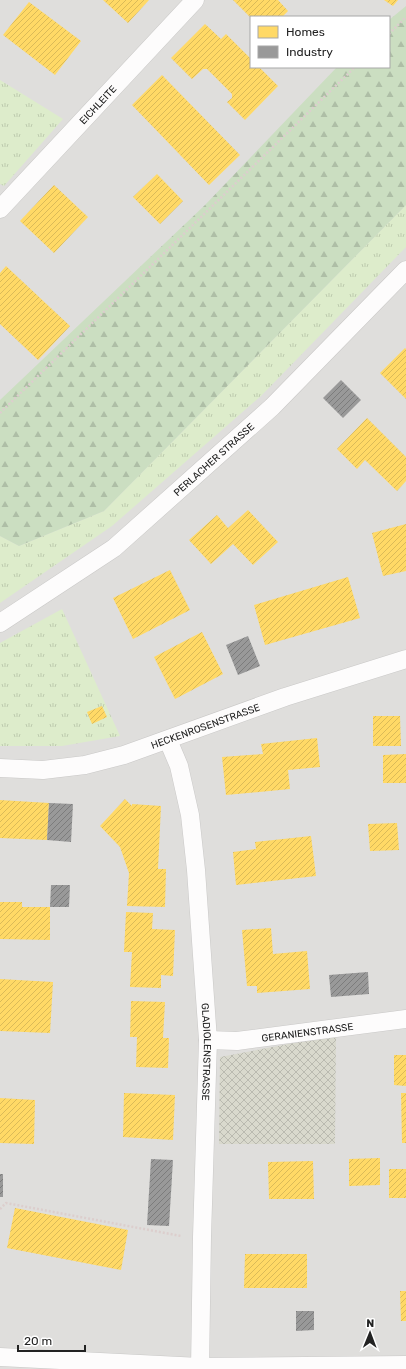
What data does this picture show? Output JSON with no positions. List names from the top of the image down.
{
  "streets": {
    "street": [
      "EICHLEITE",
      "PERLACHER STRASSE",
      "HECKENROSENSTRASSE",
      "GERANIENSTRASSE",
      "GLADIOLENSTRASSE"
    ]
  },
  "crossings": [
    ["HECKENROSENSTRASSE", "GLADIOLENSTRASSE"],
    ["GERANIENSTRASSE", "GLADIOLENSTRASSE"]
  ],
  "legend": ["Homes", "Industry"],
  "scale_bar": "20 m",
  "north": "top"
}
